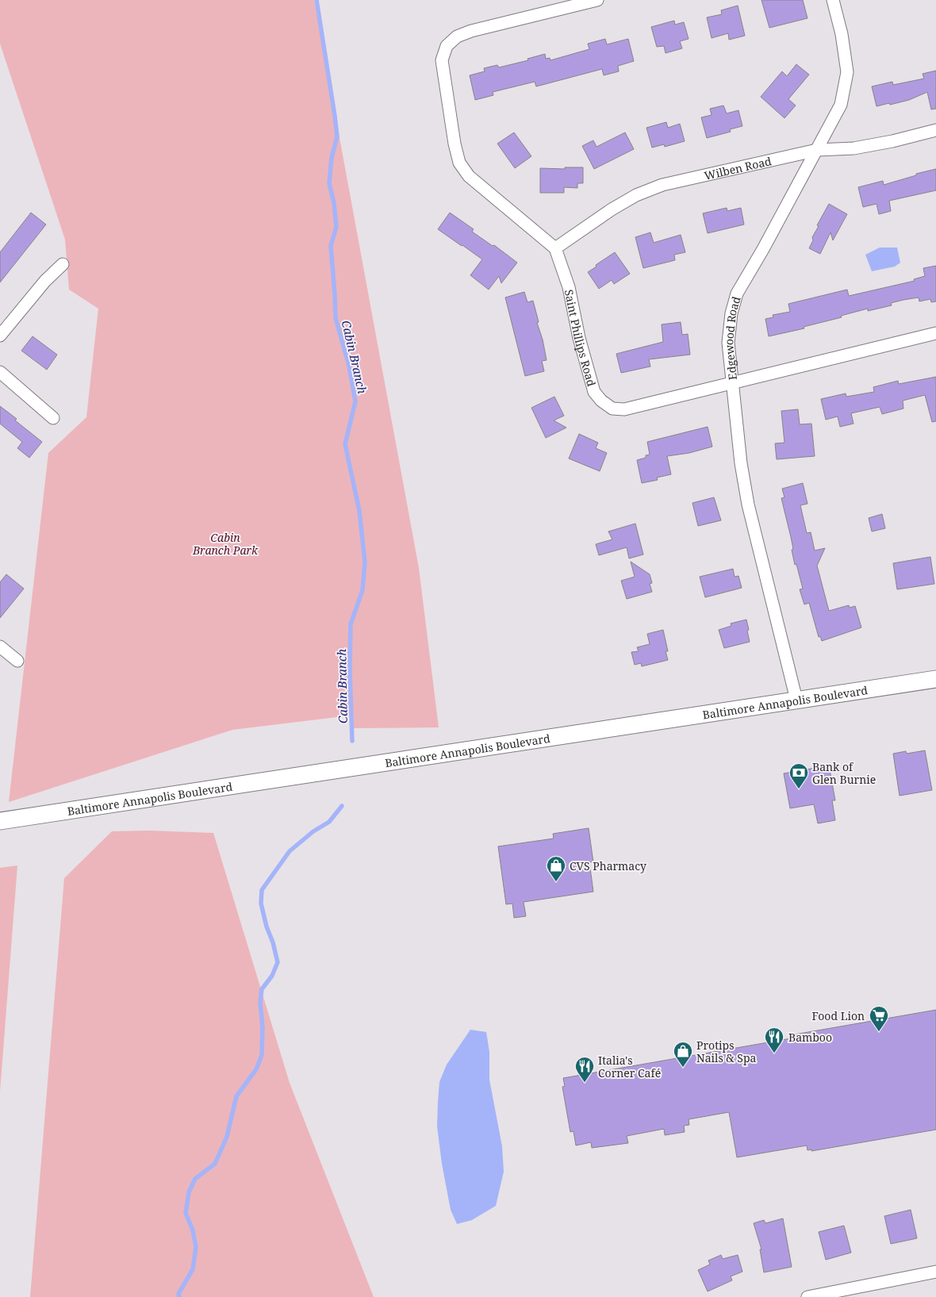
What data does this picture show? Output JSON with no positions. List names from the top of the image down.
{
  "streets": {
    "main road": ["Baltimore Annapolis Boulevard"],
    "street": ["Wilben Road", "Saint Phillips Road", "Edgewood Road"]
  },
  "crossings": [
    ["Wilben Road", "Saint Phillips Road"],
    ["Wilben Road", "Edgewood Road"],
    ["Saint Phillips Road", "Edgewood Road"],
    ["Edgewood Road", "Baltimore Annapolis Boulevard"]
  ],
  "water": ["Cabin Branch"],
  "parks": ["Cabin Branch Park"],
  "places": {
    "bank": ["Bank of Glen Burnie"],
    "shop": ["CVS Pharmacy", "Protips Nails & Spa"],
    "supermarket": ["Food Lion"],
    "restaurant": ["Bamboo", "Italia's Corner Café"]
  }
}
